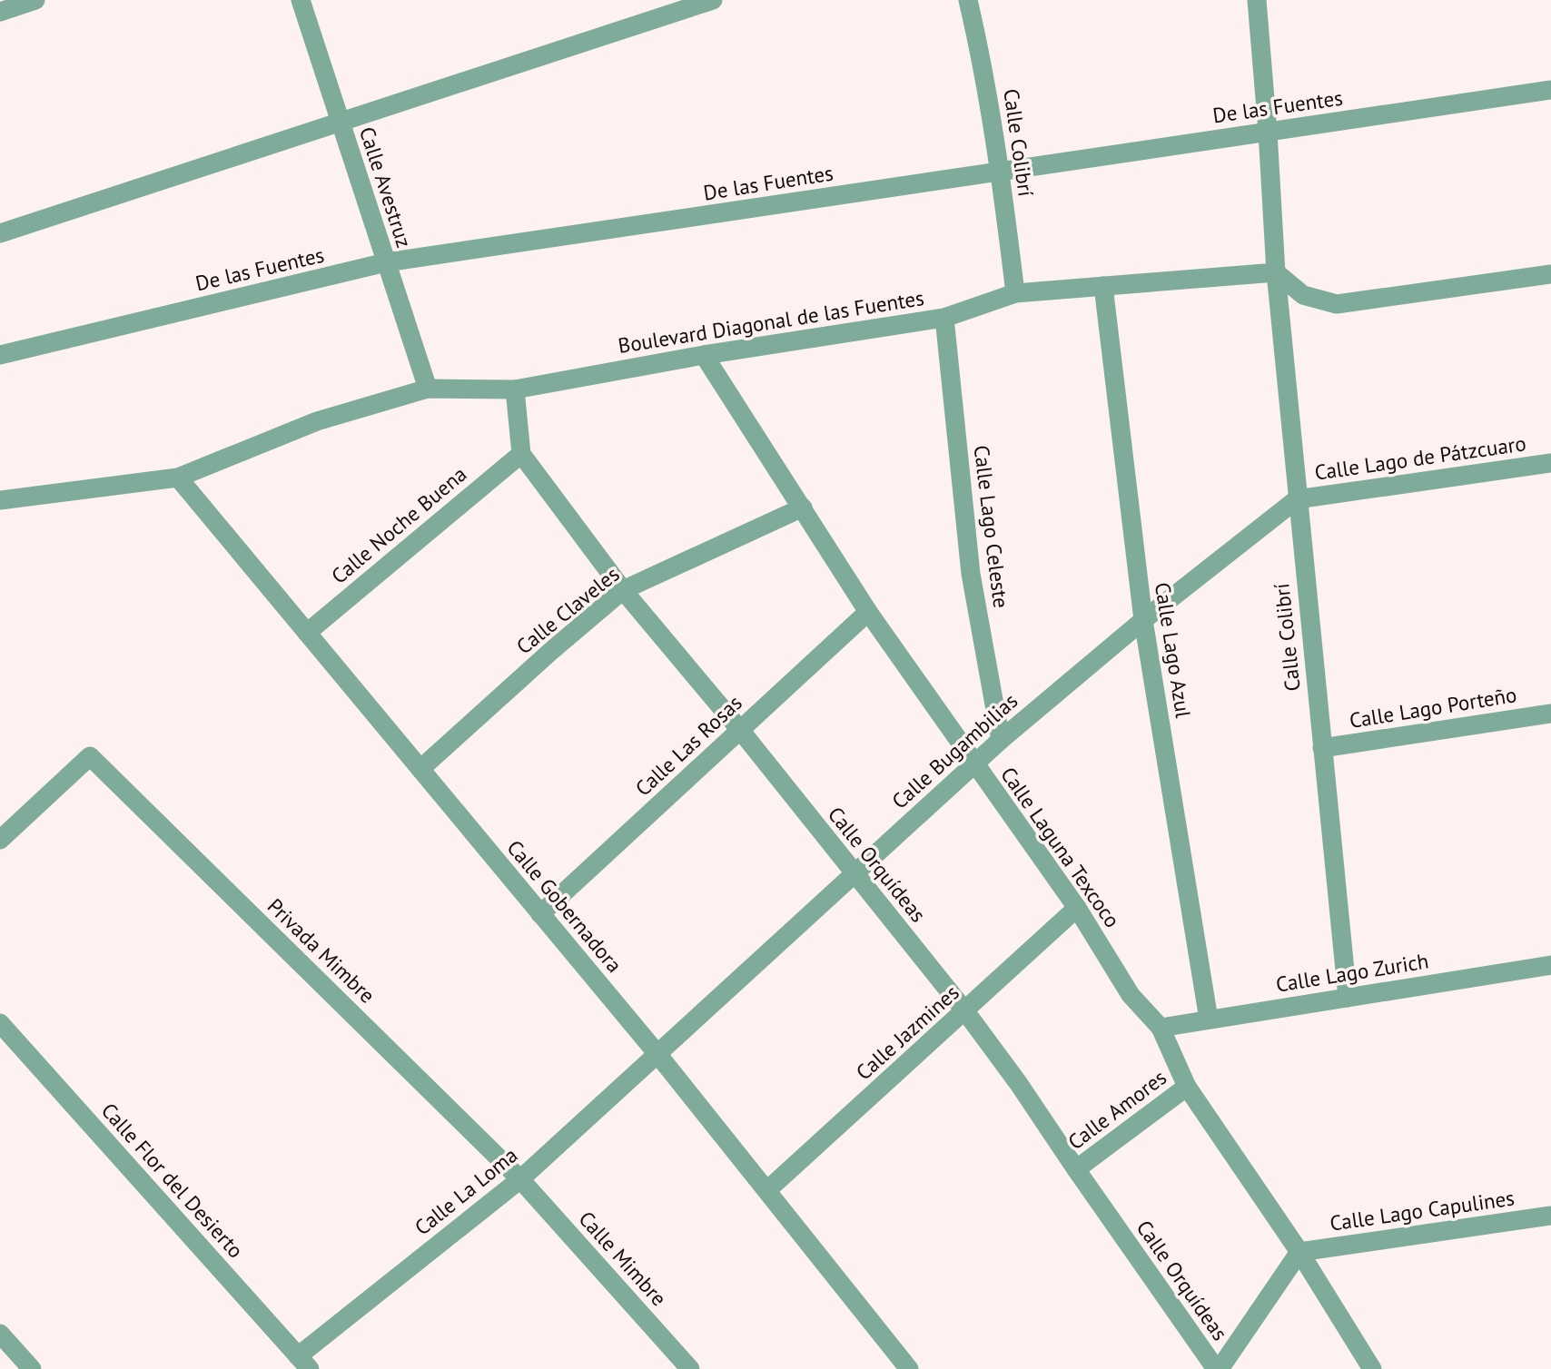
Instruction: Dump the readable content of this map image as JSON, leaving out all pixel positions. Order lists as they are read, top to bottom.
{
  "streets": {
    "street": [
      "De las Fuentes",
      "Calle Colibrí",
      "Calle Avestruz",
      "Boulevard Diagonal de las Fuentes",
      "Calle Lago de Pátzcuaro",
      "Calle Noche Buena",
      "Calle Lago Celeste",
      "Calle Claveles",
      "Calle Lago Azul",
      "Calle Lago Porteño",
      "Calle Las Rosas",
      "Calle Bugambilias",
      "Calle Laguna Texcoco",
      "Calle Orquídeas",
      "Calle Gobernadora",
      "Privada Mimbre",
      "Calle Lago Zurich",
      "Calle Jazmines",
      "Calle Amores",
      "Calle Flor del Desierto",
      "Calle La Loma",
      "Calle Lago Capulines",
      "Calle Mimbre"
    ]
  },
  "crossings": [
    ["De las Fuentes", "Calle Colibrí"],
    ["De las Fuentes", "Calle Avestruz"],
    ["Calle Colibrí", "Boulevard Diagonal de las Fuentes"],
    ["Calle Colibrí", "Calle Lago de Pátzcuaro"],
    ["Calle Colibrí", "Calle Lago Porteño"],
    ["Calle Colibrí", "Calle Bugambilias"],
    ["Calle Colibrí", "Calle Lago Zurich"],
    ["Calle Avestruz", "Boulevard Diagonal de las Fuentes"],
    ["Boulevard Diagonal de las Fuentes", "Calle Lago Celeste"],
    ["Boulevard Diagonal de las Fuentes", "Calle Lago Azul"],
    ["Boulevard Diagonal de las Fuentes", "Calle Laguna Texcoco"],
    ["Boulevard Diagonal de las Fuentes", "Calle Gobernadora"],
    ["Calle Lago de Pátzcuaro", "Calle Bugambilias"],
    ["Calle Noche Buena", "Calle Orquídeas"],
    ["Calle Noche Buena", "Calle Gobernadora"],
    ["Calle Lago Celeste", "Calle Bugambilias"],
    ["Calle Claveles", "Calle Laguna Texcoco"],
    ["Calle Claveles", "Calle Orquídeas"],
    ["Calle Claveles", "Calle Gobernadora"],
    ["Calle Lago Azul", "Calle Bugambilias"],
    ["Calle Lago Azul", "Calle Lago Zurich"],
    ["Calle Las Rosas", "Calle Laguna Texcoco"],
    ["Calle Las Rosas", "Calle Orquídeas"],
    ["Calle Las Rosas", "Calle Gobernadora"],
    ["Calle Bugambilias", "Calle Laguna Texcoco"],
    ["Calle Bugambilias", "Calle Orquídeas"],
    ["Calle Bugambilias", "Calle Gobernadora"],
    ["Calle Bugambilias", "Calle La Loma"],
    ["Calle Laguna Texcoco", "Calle Lago Zurich"],
    ["Calle Laguna Texcoco", "Calle Jazmines"],
    ["Calle Laguna Texcoco", "Calle Amores"],
    ["Calle Laguna Texcoco", "Calle Lago Capulines"],
    ["Calle Orquídeas", "Calle Jazmines"],
    ["Calle Orquídeas", "Calle Amores"],
    ["Calle Gobernadora", "Calle Jazmines"],
    ["Calle Gobernadora", "Calle La Loma"],
    ["Privada Mimbre", "Calle La Loma"],
    ["Privada Mimbre", "Calle Mimbre"],
    ["Calle Flor del Desierto", "Calle La Loma"],
    ["Calle La Loma", "Calle Mimbre"]
  ]
}
